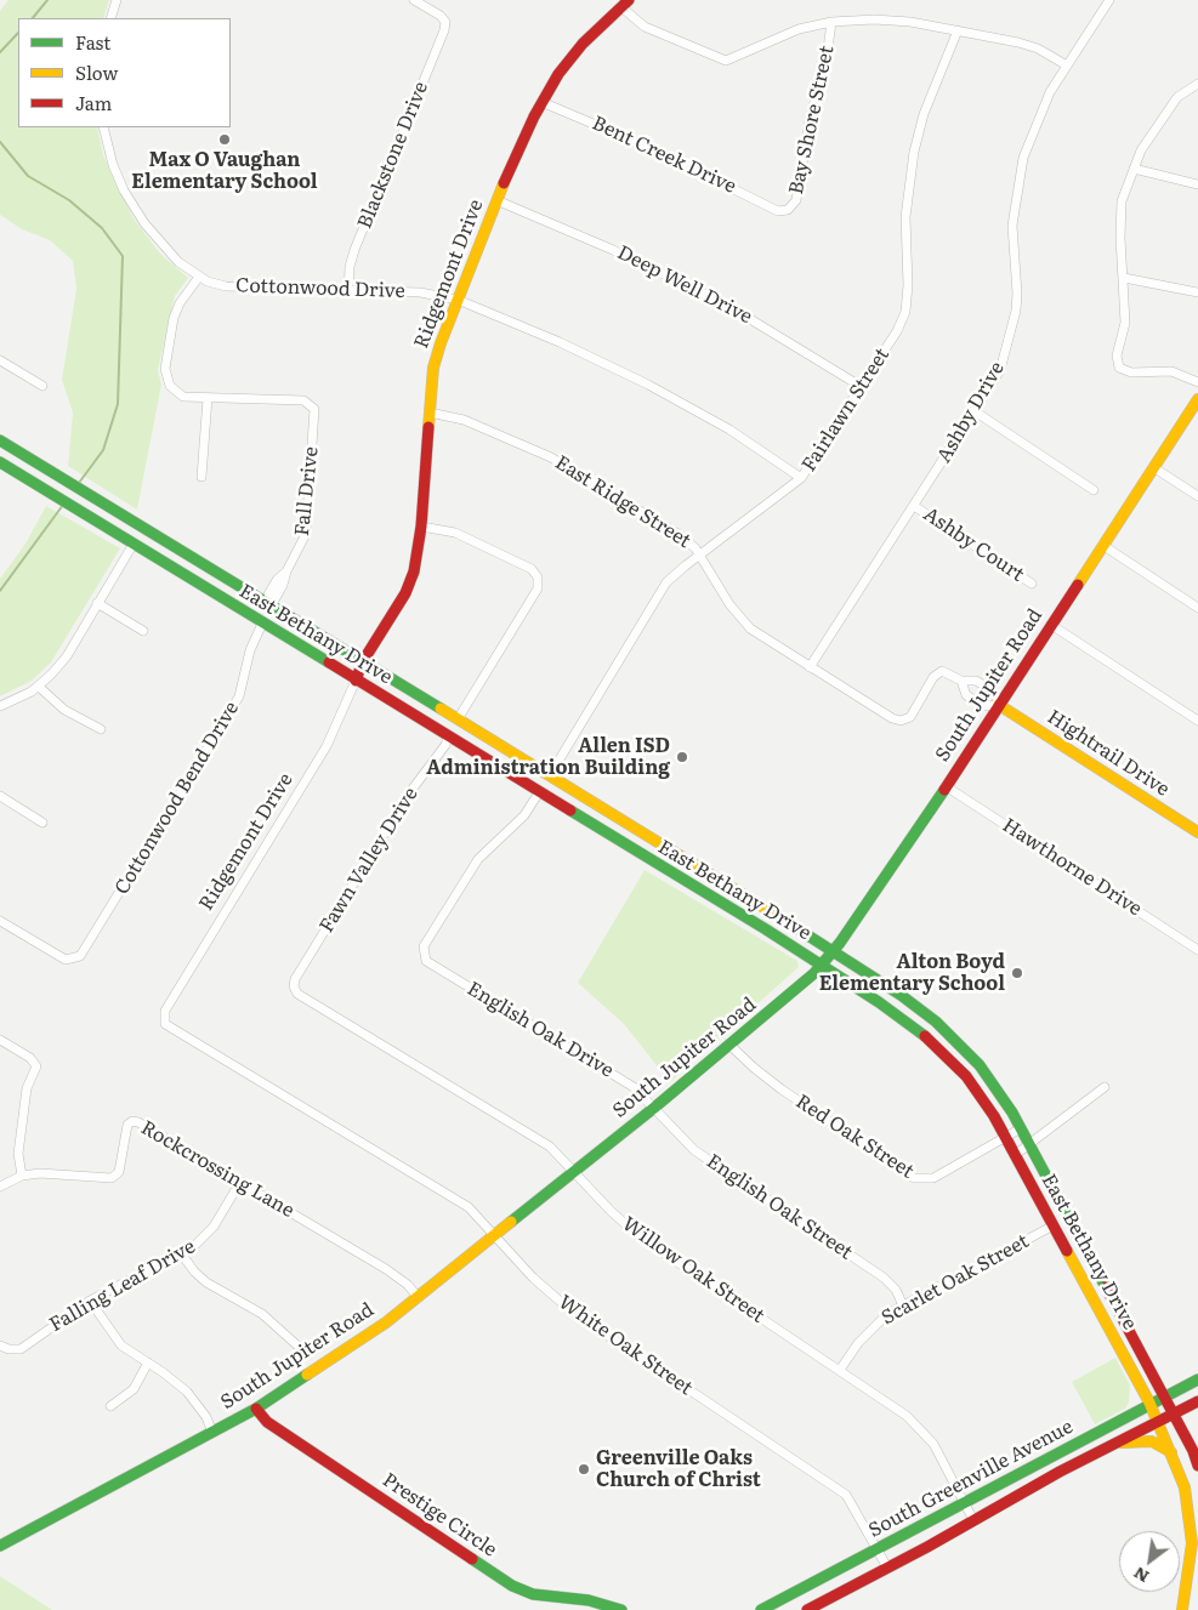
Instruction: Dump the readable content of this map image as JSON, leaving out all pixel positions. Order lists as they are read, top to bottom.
{
  "streets": {
    "main road": [
      "Ridgemont Drive",
      "East Bethany Drive",
      "South Jupiter Road",
      "Hightrail Drive",
      "South Greenville Avenue",
      "Prestige Circle"
    ],
    "street": [
      "Bay Shore Street",
      "Blackstone Drive",
      "Bent Creek Drive",
      "Deep Well Drive",
      "Cottonwood Drive",
      "Fairlawn Street",
      "Ashby Drive",
      "Fall Drive",
      "East Ridge Street",
      "Ashby Court",
      "Cottonwood Bend Drive",
      "Fawn Valley Drive",
      "Hawthorne Drive",
      "English Oak Drive",
      "Red Oak Street",
      "Rockcrossing Lane",
      "English Oak Street",
      "Willow Oak Street",
      "Scarlet Oak Street",
      "Falling Leaf Drive",
      "White Oak Street"
    ]
  },
  "crossings": [
    ["Bay Shore Street", "Bent Creek Drive"],
    ["Blackstone Drive", "Cottonwood Drive"],
    ["Bent Creek Drive", "Ridgemont Drive"],
    ["Ridgemont Drive", "Deep Well Drive"],
    ["Ridgemont Drive", "Cottonwood Drive"],
    ["Ridgemont Drive", "East Ridge Street"],
    ["Ridgemont Drive", "East Bethany Drive"],
    ["Ridgemont Drive", "White Oak Street"],
    ["Deep Well Drive", "Fairlawn Street"],
    ["Cottonwood Drive", "Fairlawn Street"],
    ["Fairlawn Street", "East Ridge Street"],
    ["Fairlawn Street", "East Bethany Drive"],
    ["Ashby Drive", "East Ridge Street"],
    ["Ashby Drive", "Ashby Court"],
    ["Fall Drive", "East Bethany Drive"],
    ["East Ridge Street", "Hightrail Drive"],
    ["East Bethany Drive", "South Jupiter Road"],
    ["East Bethany Drive", "Cottonwood Bend Drive"],
    ["East Bethany Drive", "Fawn Valley Drive"],
    ["East Bethany Drive", "English Oak Drive"],
    ["East Bethany Drive", "Red Oak Street"],
    ["East Bethany Drive", "Scarlet Oak Street"],
    ["East Bethany Drive", "South Greenville Avenue"],
    ["South Jupiter Road", "Hightrail Drive"],
    ["South Jupiter Road", "Hawthorne Drive"],
    ["South Jupiter Road", "English Oak Drive"],
    ["South Jupiter Road", "Red Oak Street"],
    ["South Jupiter Road", "Rockcrossing Lane"],
    ["South Jupiter Road", "English Oak Street"],
    ["South Jupiter Road", "Willow Oak Street"],
    ["South Jupiter Road", "White Oak Street"],
    ["South Jupiter Road", "Prestige Circle"],
    ["Fawn Valley Drive", "Willow Oak Street"],
    ["English Oak Drive", "English Oak Street"],
    ["Rockcrossing Lane", "Falling Leaf Drive"],
    ["English Oak Street", "Scarlet Oak Street"],
    ["Willow Oak Street", "Scarlet Oak Street"],
    ["Willow Oak Street", "South Greenville Avenue"],
    ["White Oak Street", "South Greenville Avenue"]
  ],
  "places": [
    "Max O Vaughan Elementary School",
    "Allen ISD Administration Building",
    "Alton Boyd Elementary School",
    "Greenville Oaks Church of Christ"
  ],
  "legend": ["Fast", "Slow", "Jam"],
  "north": "bottom left"
}
